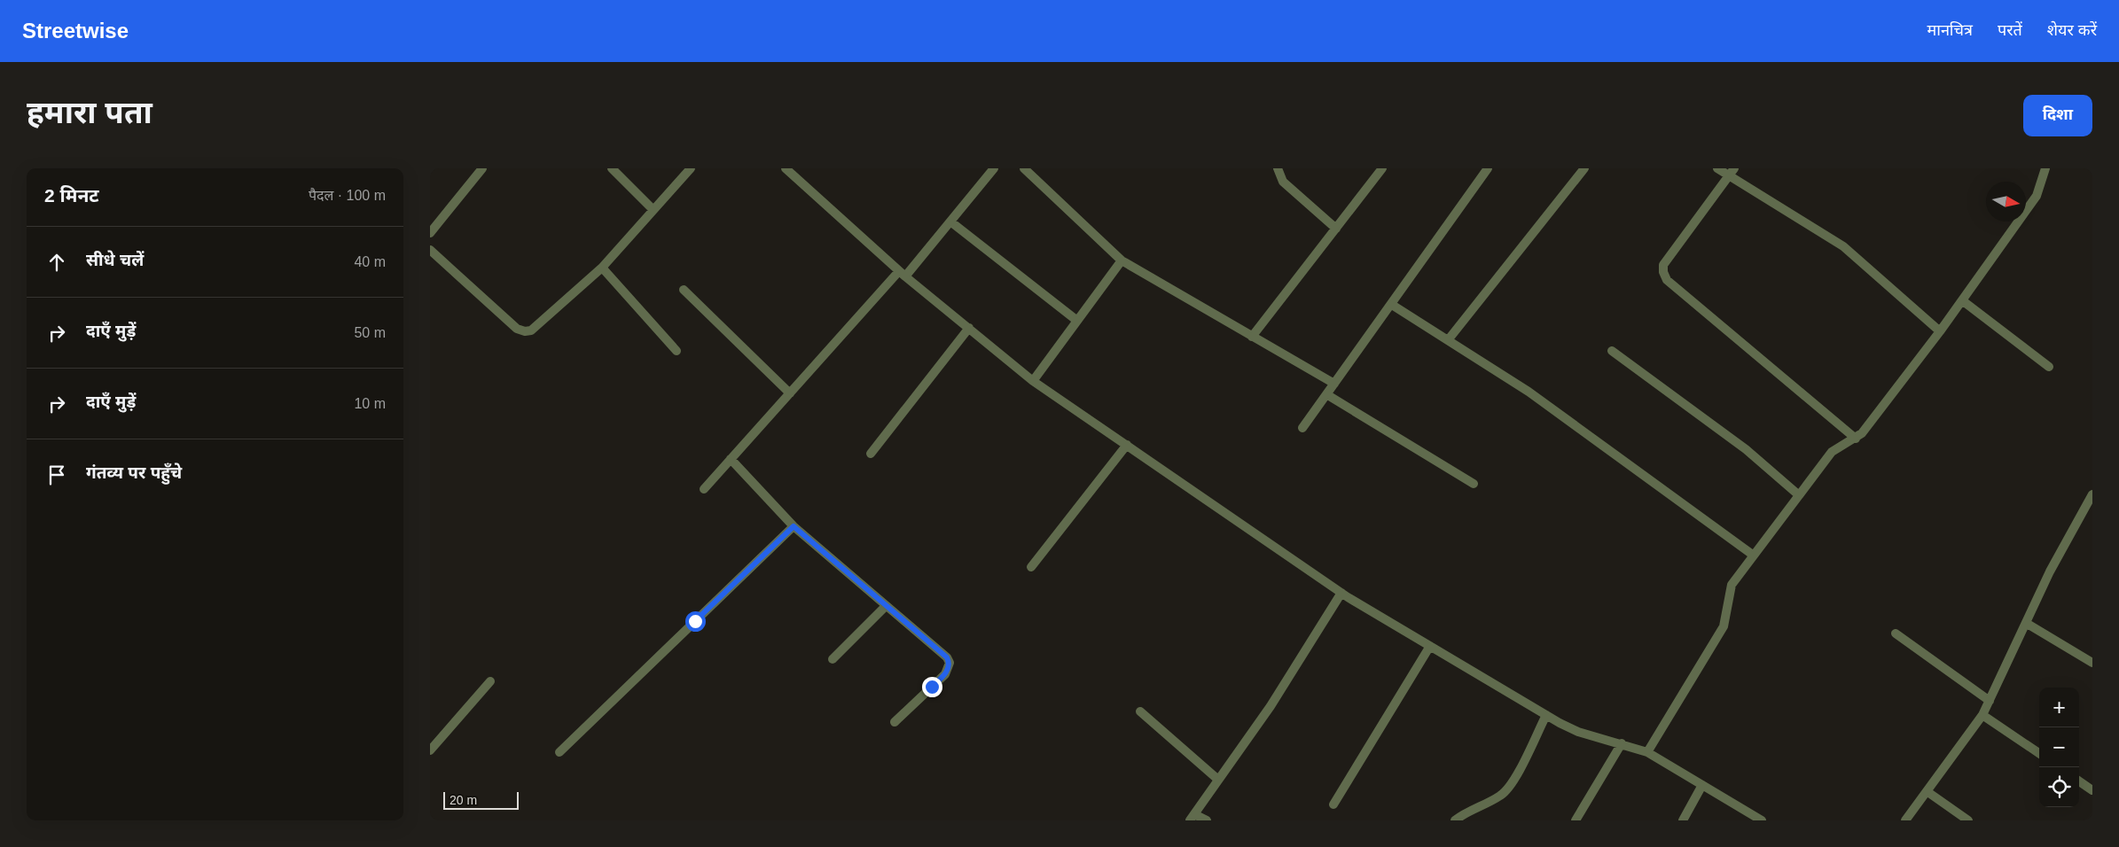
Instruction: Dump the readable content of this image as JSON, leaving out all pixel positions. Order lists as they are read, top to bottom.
{
  "scale_bar": "20 m",
  "north": "right",
  "page": {
    "header": "Streetwise",
    "nav": ["मानचित्र", "परतें", "शेयर करें"],
    "title": "हमारा पता",
    "buttons": "दिशा",
    "heading": ["2 मिनट", "पैदल · 100 m"],
    "list": [
      ["सीधे चलें", "40 m"],
      ["दाएँ मुड़ें", "50 m"],
      ["दाएँ मुड़ें", "10 m"],
      "गंतव्य पर पहुँचे"
    ],
    "map_buttons": ["+", "−"],
    "scale": "20 m"
  }
}
